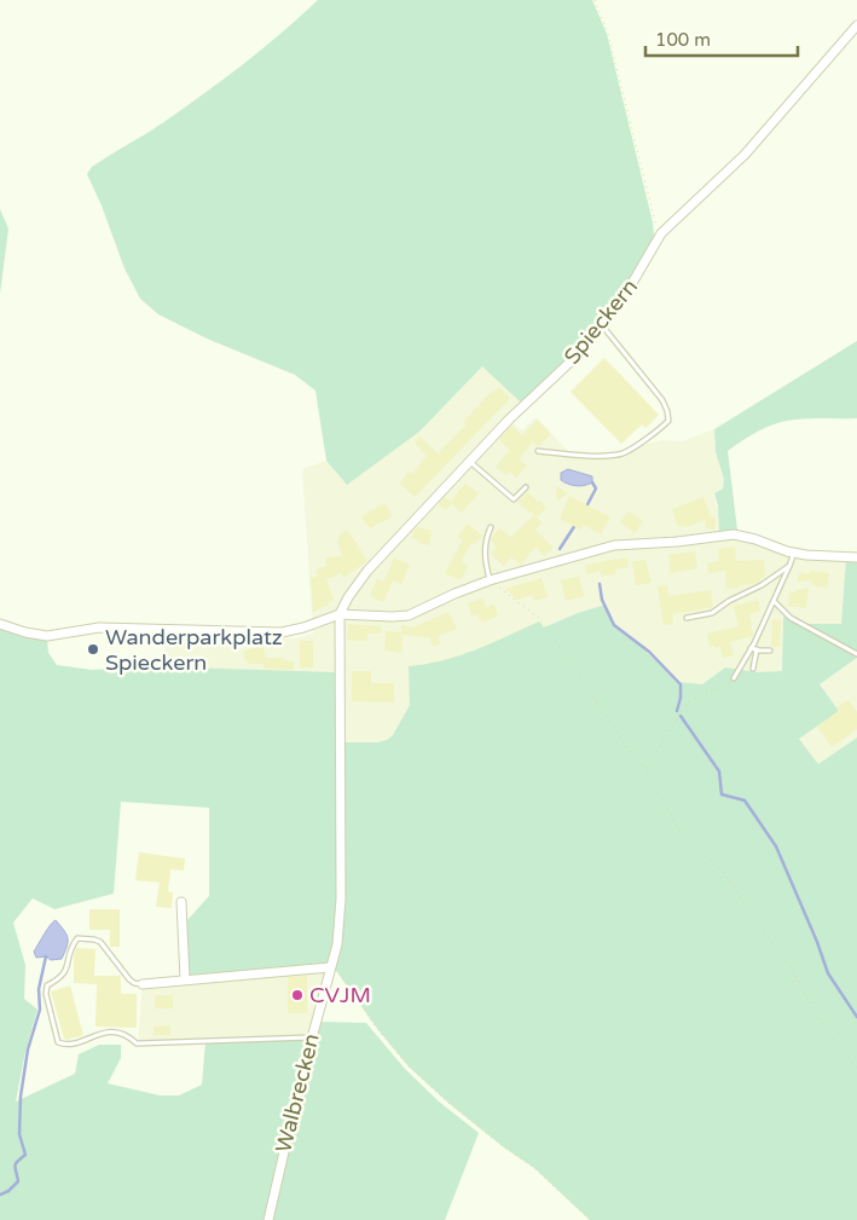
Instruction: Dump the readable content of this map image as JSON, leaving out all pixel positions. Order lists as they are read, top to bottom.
{
  "streets": {
    "street": ["Spieckern", "Walbrecken"]
  },
  "crossings": [
    ["Spieckern", "Walbrecken"]
  ],
  "places": ["Wanderparkplatz Spieckern", "CVJM"],
  "scale_bar": "100 m"
}
